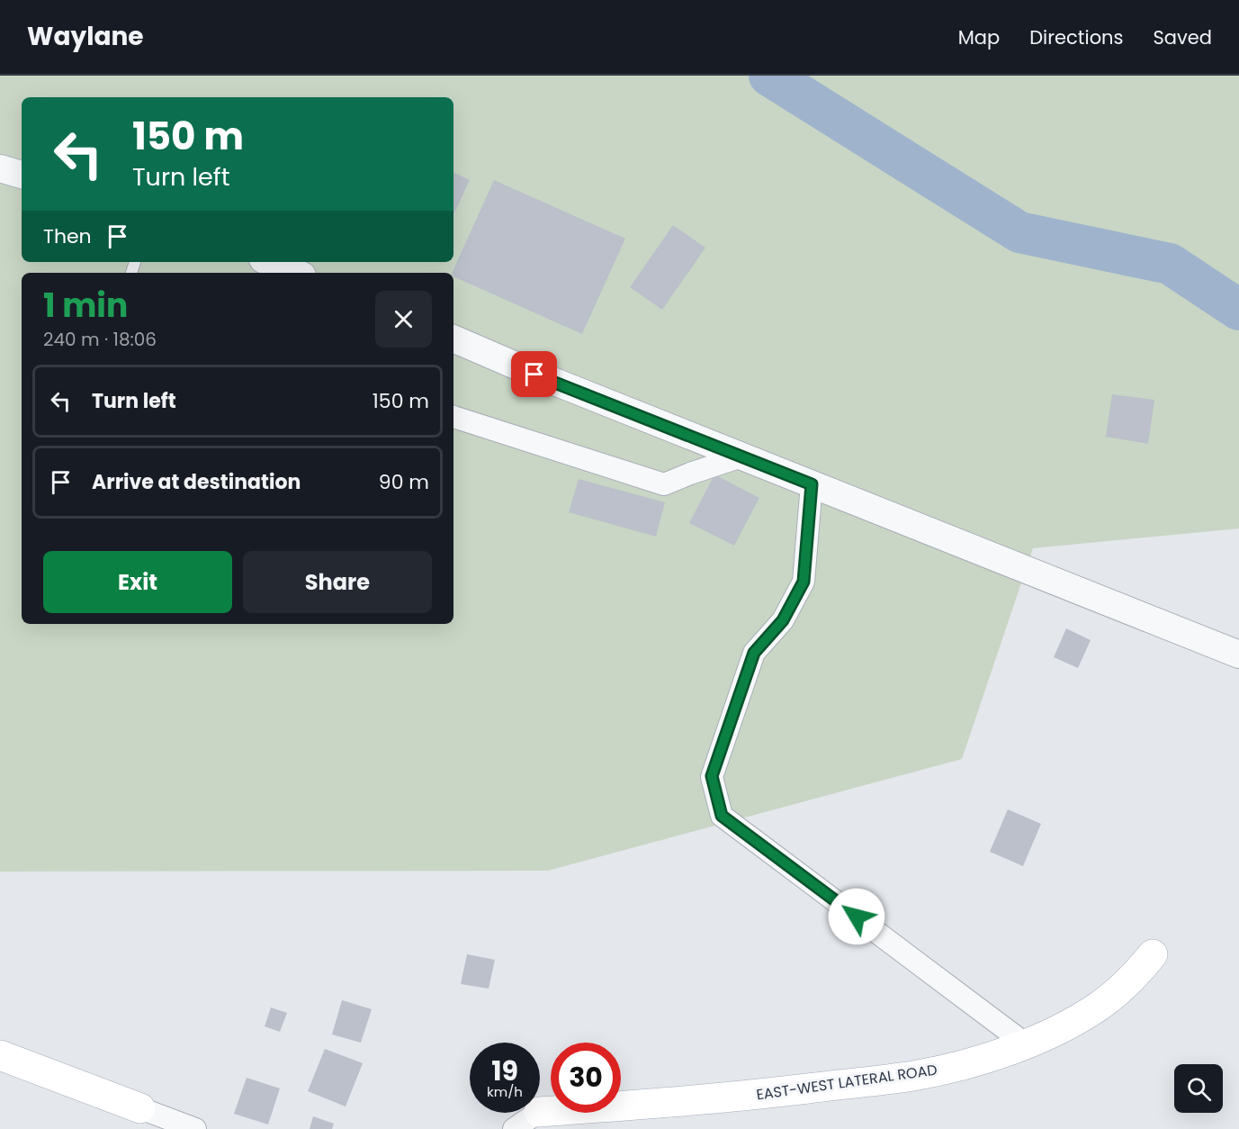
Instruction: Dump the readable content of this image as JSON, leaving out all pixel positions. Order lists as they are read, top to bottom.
{
  "streets": {
    "main road": ["EAST-WEST LATERAL ROAD"]
  },
  "page": {
    "header": "Waylane",
    "nav": ["Map", "Directions", "Saved"],
    "turn": ["150 m", "Turn left"],
    "then": "Then",
    "heading": ["1 min", "240 m · 18:06"],
    "list": [
      {
        "name": "Turn left",
        "value": "150 m"
      },
      {
        "name": "Arrive at destination",
        "value": "90 m"
      }
    ],
    "buttons": ["Exit", "Share"],
    "speed": "19 km/h",
    "limit": "30"
  }
}
